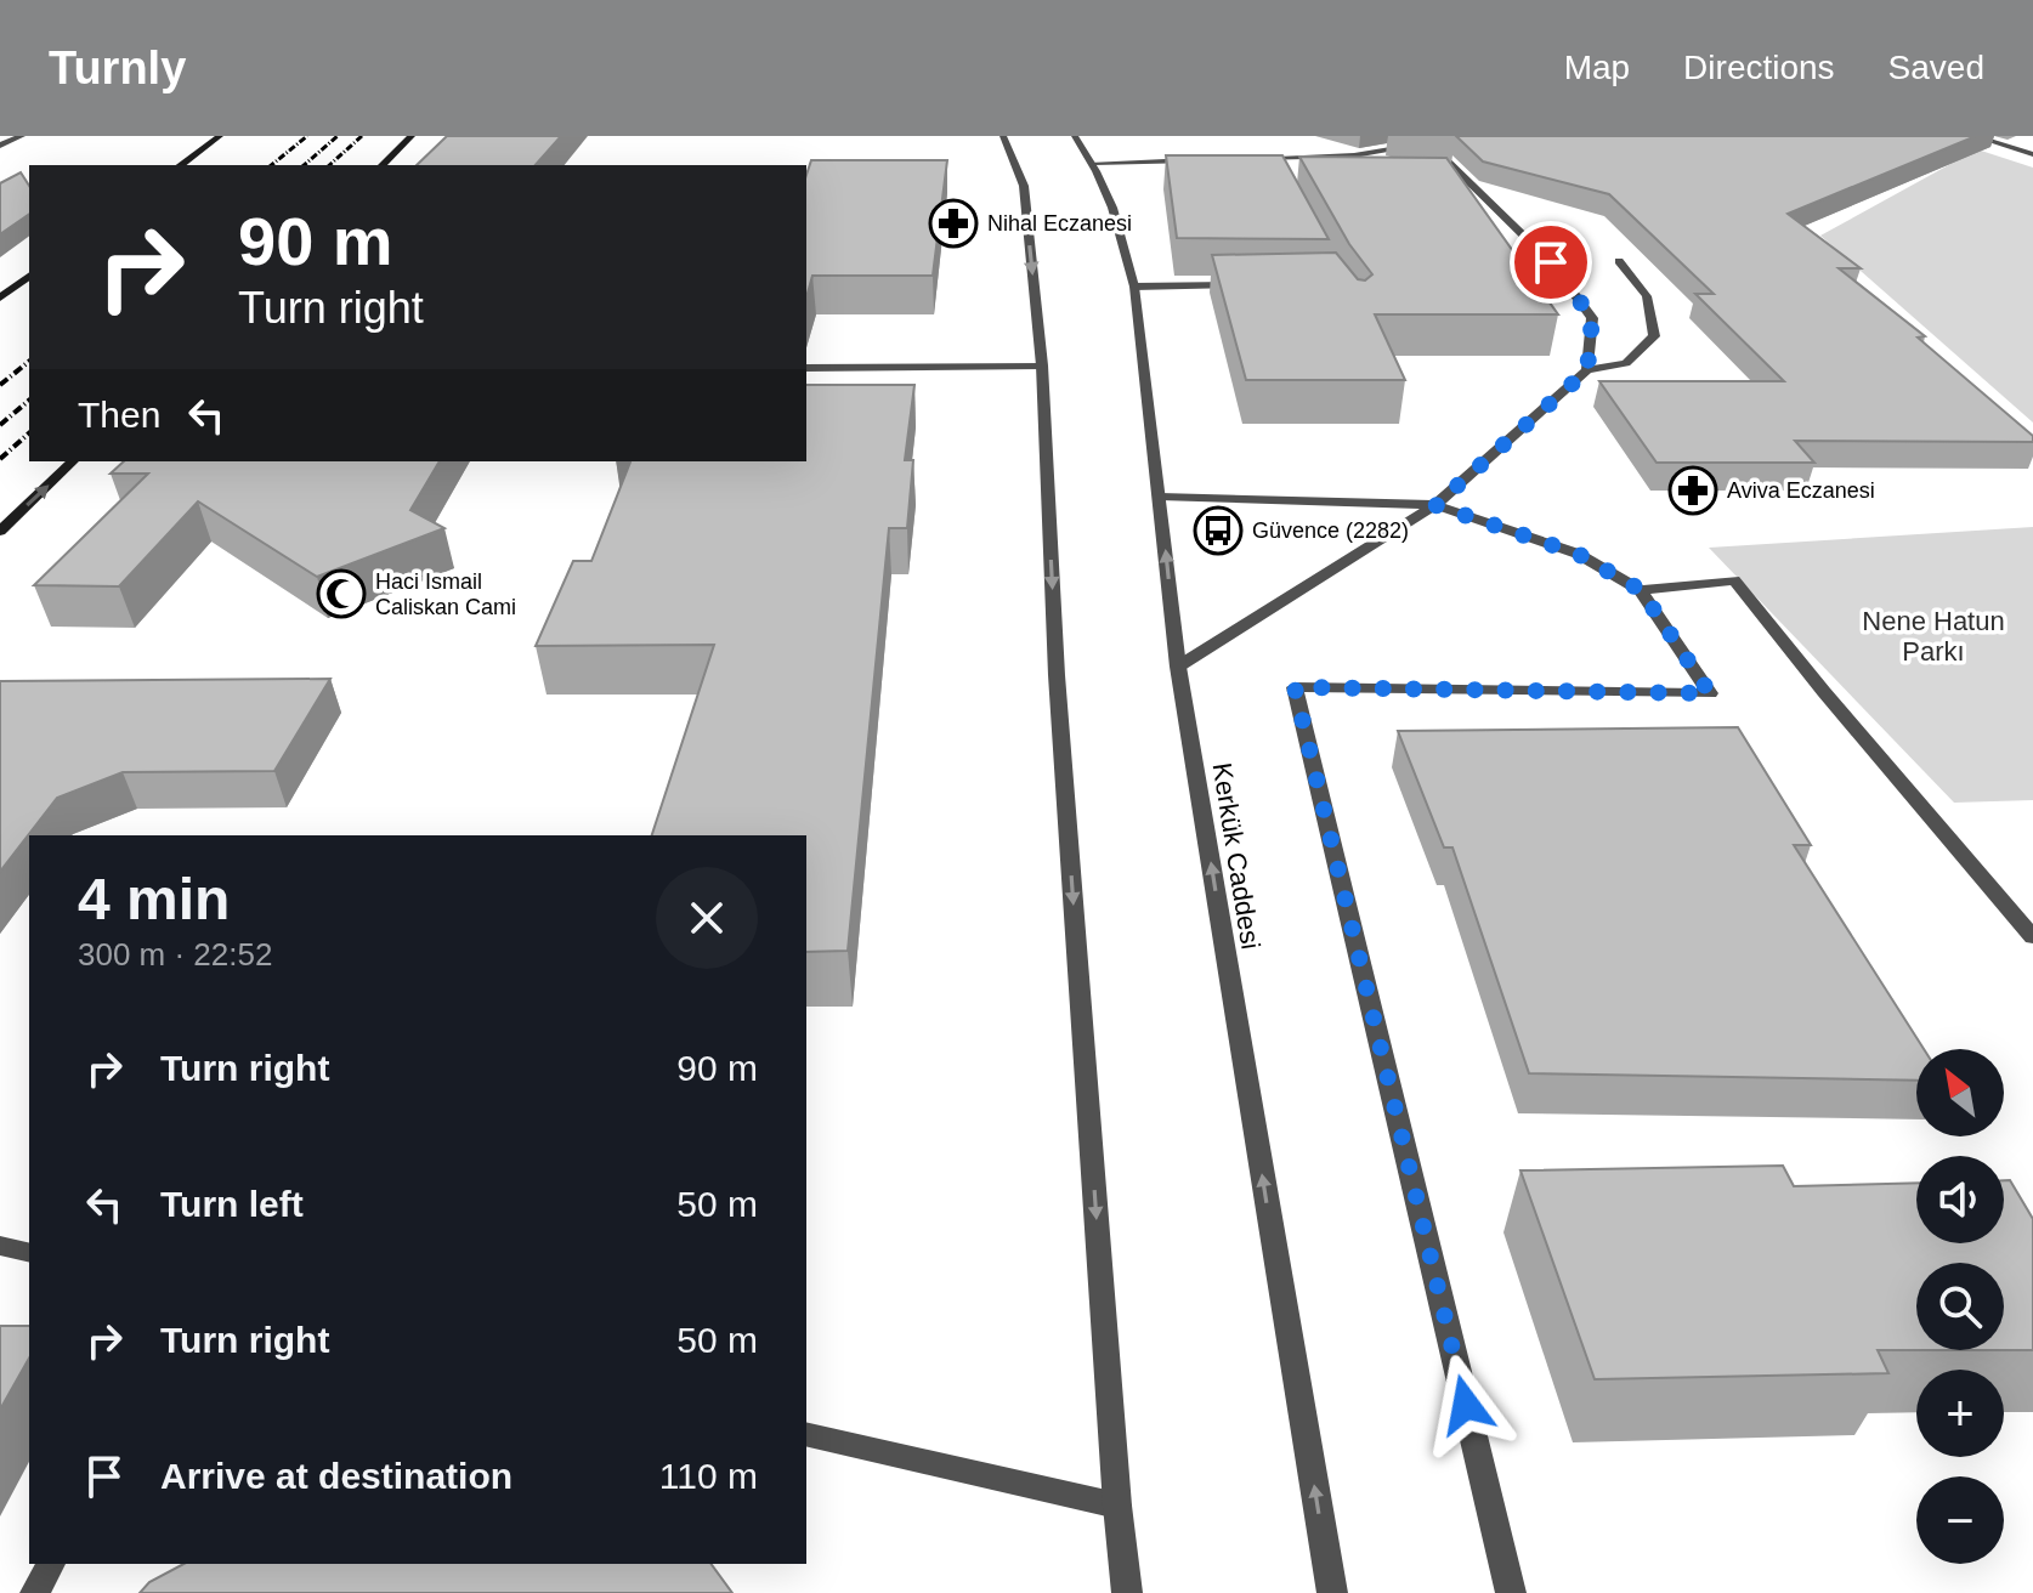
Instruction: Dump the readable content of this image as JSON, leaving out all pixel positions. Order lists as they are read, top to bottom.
{
  "streets": {
    "street": ["Kerkük Caddesi"]
  },
  "parks": ["Nene Hatun Parkı"],
  "places": {
    "pharmacy": ["Nihal Eczanesi", "Aviva Eczanesi"],
    "bus stop": ["Güvence (2282)"],
    "mosque": ["Haci Ismail Caliskan Cami"]
  },
  "north": "top left",
  "page": {
    "header": "Turnly",
    "nav": ["Map", "Directions", "Saved"],
    "turn": ["90 m", "Turn right"],
    "then": "Then",
    "heading": ["4 min", "300 m · 22:52"],
    "list": [
      {
        "name": "Turn right",
        "value": "90 m"
      },
      {
        "name": "Turn left",
        "value": "50 m"
      },
      {
        "name": "Turn right",
        "value": "50 m"
      },
      {
        "name": "Arrive at destination",
        "value": "110 m"
      }
    ],
    "map_buttons": ["+", "−"]
  }
}
